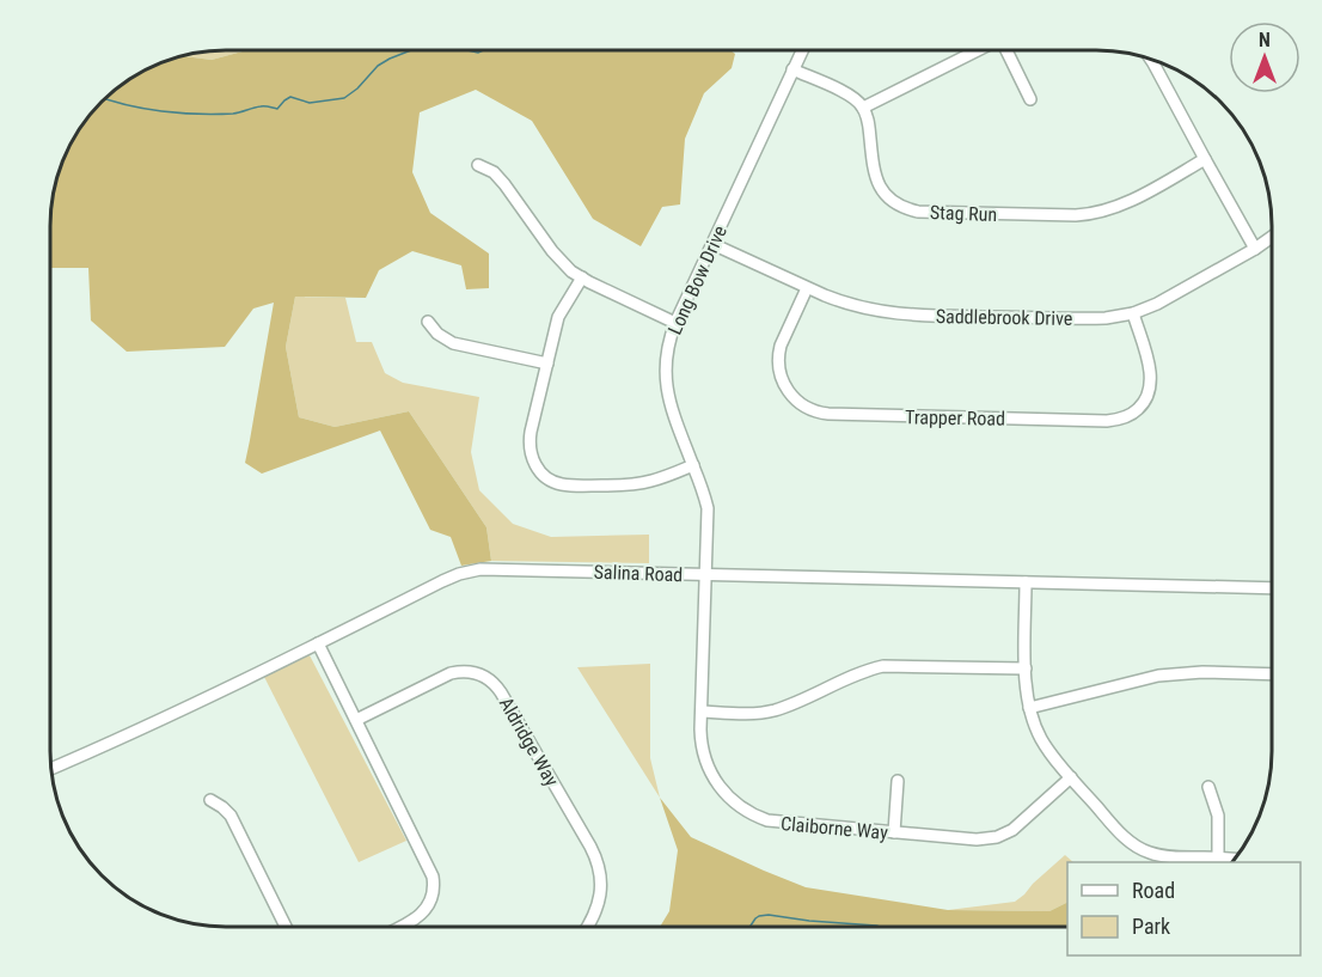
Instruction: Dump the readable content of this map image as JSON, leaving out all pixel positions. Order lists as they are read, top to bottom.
{
  "streets": {
    "street": [
      "Stag Run",
      "Long Bow Drive",
      "Saddlebrook Drive",
      "Trapper Road",
      "Salina Road",
      "Aldridge Way",
      "Claiborne Way"
    ]
  },
  "crossings": [
    ["Long Bow Drive", "Saddlebrook Drive"],
    ["Long Bow Drive", "Salina Road"],
    ["Long Bow Drive", "Claiborne Way"],
    ["Saddlebrook Drive", "Trapper Road"],
    ["Salina Road", "Claiborne Way"]
  ],
  "legend": ["Road", "Park"],
  "north": "top"
}
